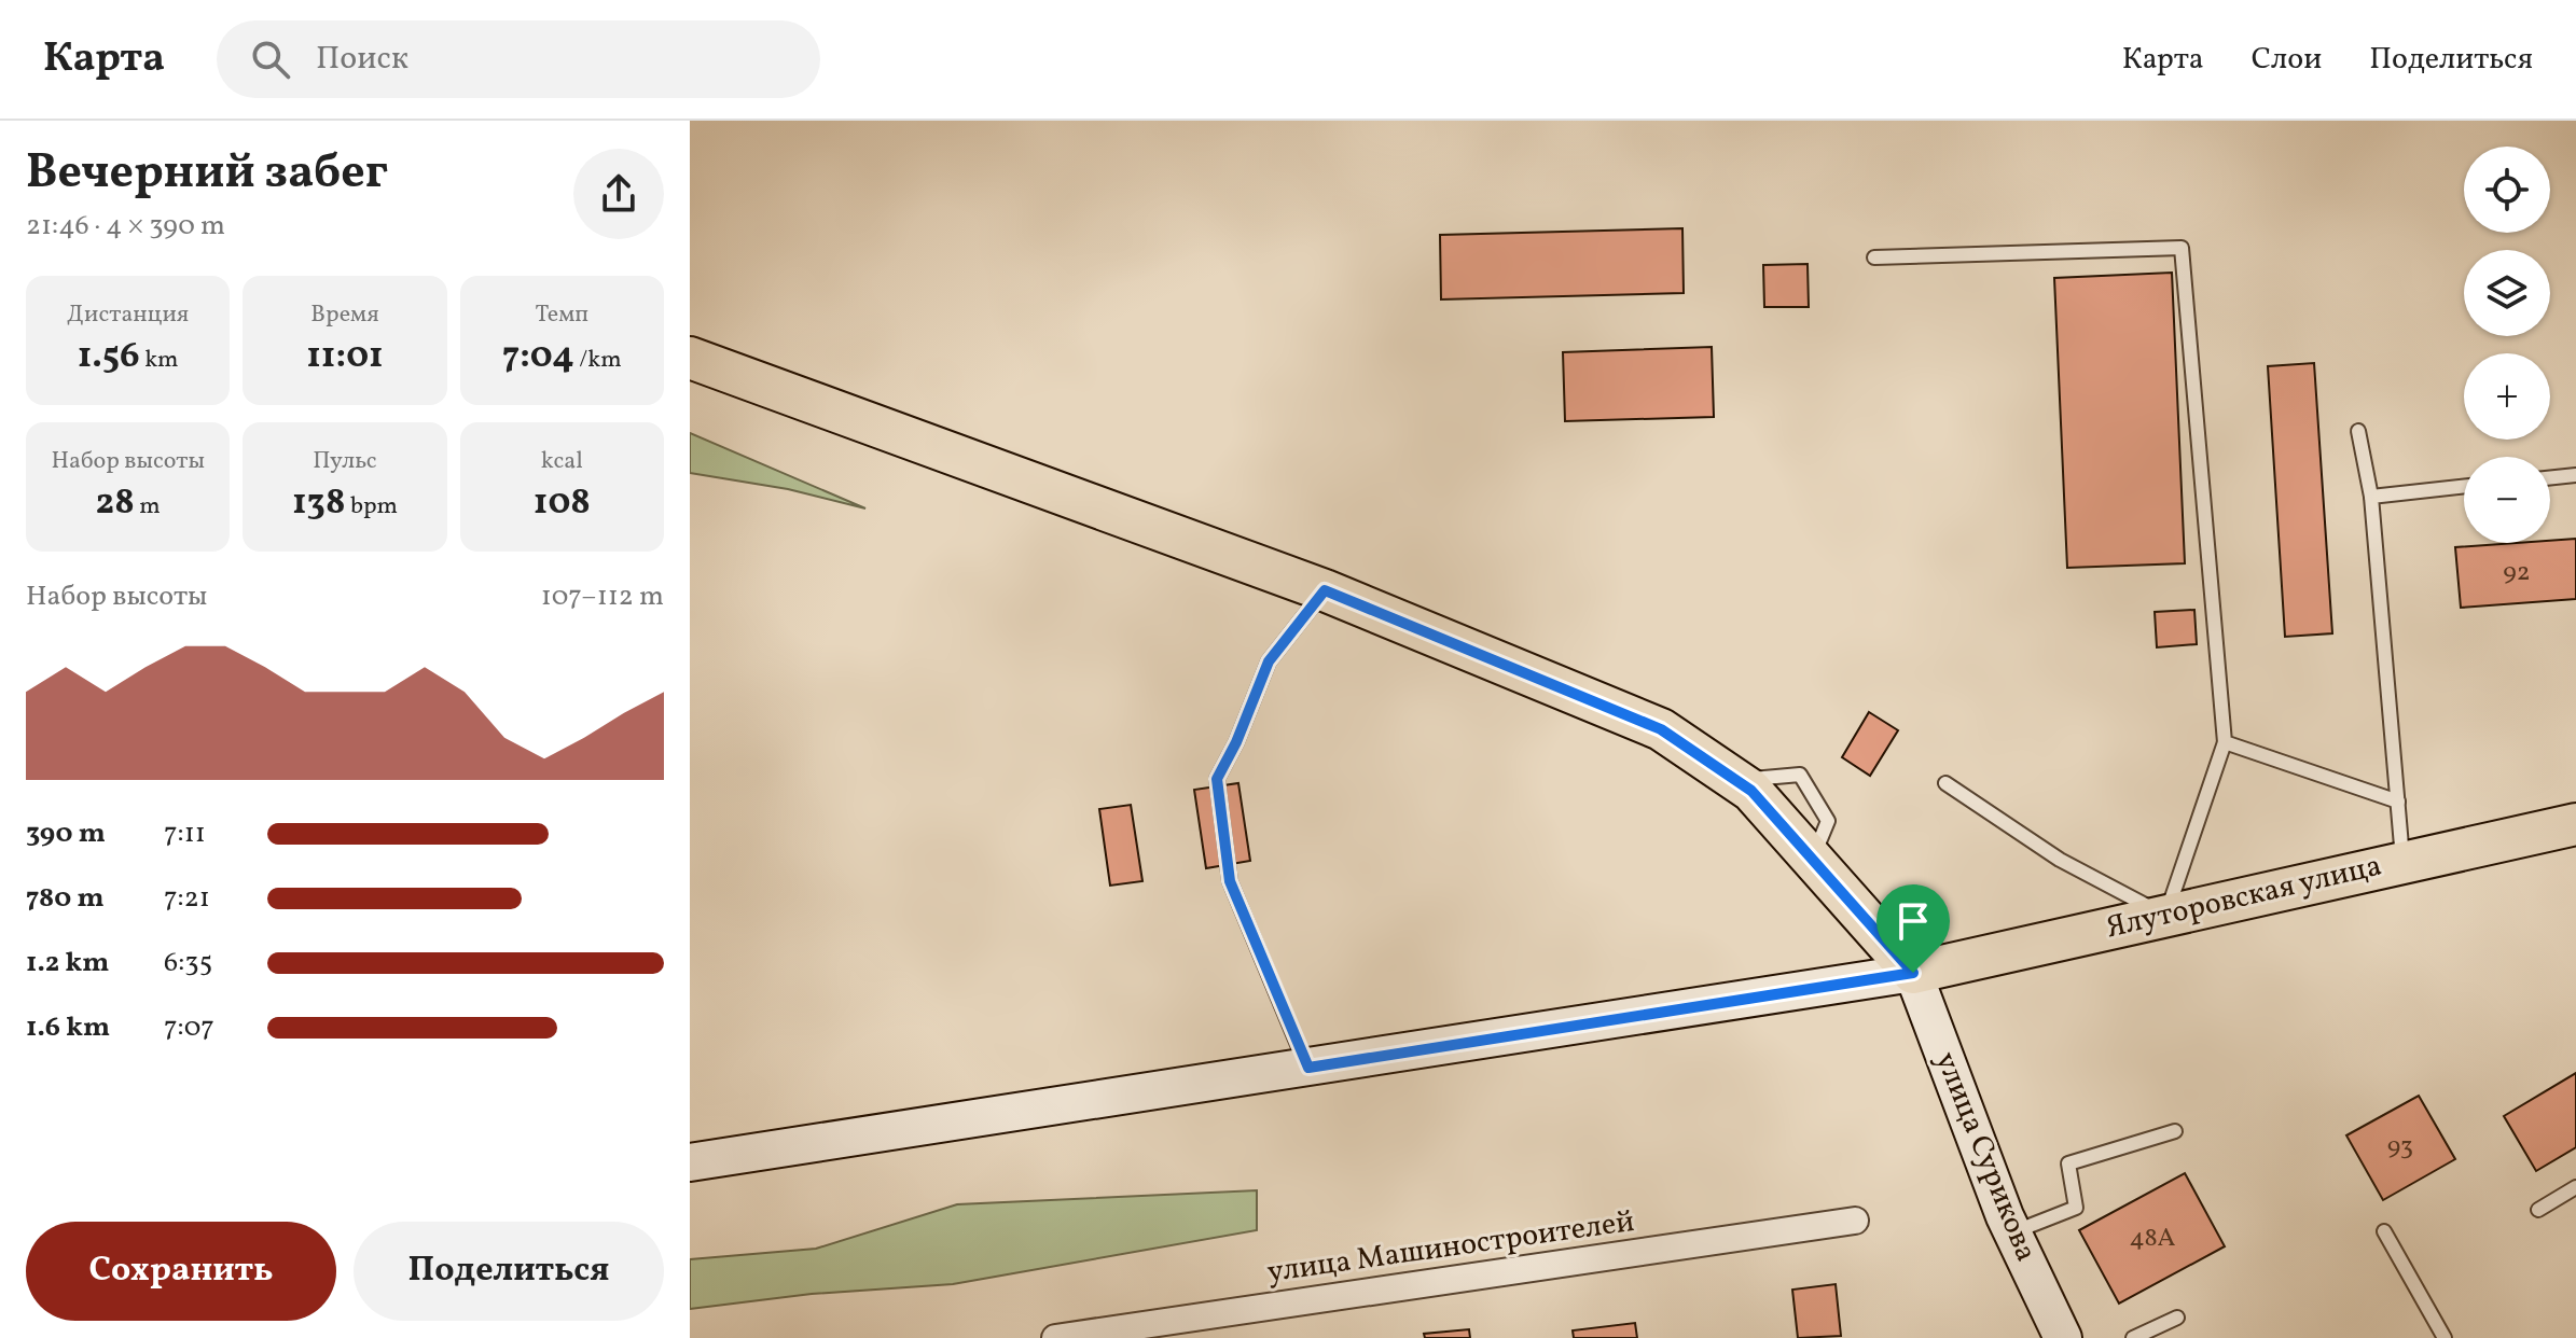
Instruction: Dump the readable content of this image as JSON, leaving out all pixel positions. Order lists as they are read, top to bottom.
{
  "streets": {
    "main road": ["Ялуторовская улица"],
    "street": ["улица Сурикова", "улица Машиностроителей"]
  },
  "crossings": [
    ["Ялуторовская улица", "улица Сурикова"]
  ],
  "house_numbers": ["92", "93", "48А"],
  "page": {
    "header": "Карта",
    "search": "Поиск",
    "nav": ["Карта", "Слои", "Поделиться"],
    "heading": ["Вечерний забег", "21:46 · 4 × 390 m"],
    "map_buttons": ["+", "−"],
    "stats": [
      ["Дистанция", "1.56 km"],
      ["Время", "11:01"],
      ["Темп", "7:04 /km"],
      ["Набор высоты", "28 m"],
      ["Пульс", "138 bpm"],
      ["kcal", "108"]
    ],
    "chart": ["Набор высоты", "107–112 m"],
    "list": [
      {
        "name": "390 m",
        "note": "7:11"
      },
      {
        "name": "780 m",
        "note": "7:21"
      },
      {
        "name": "1.2 km",
        "note": "6:35"
      },
      {
        "name": "1.6 km",
        "note": "7:07"
      }
    ],
    "buttons": ["Сохранить", "Поделиться"]
  }
}
